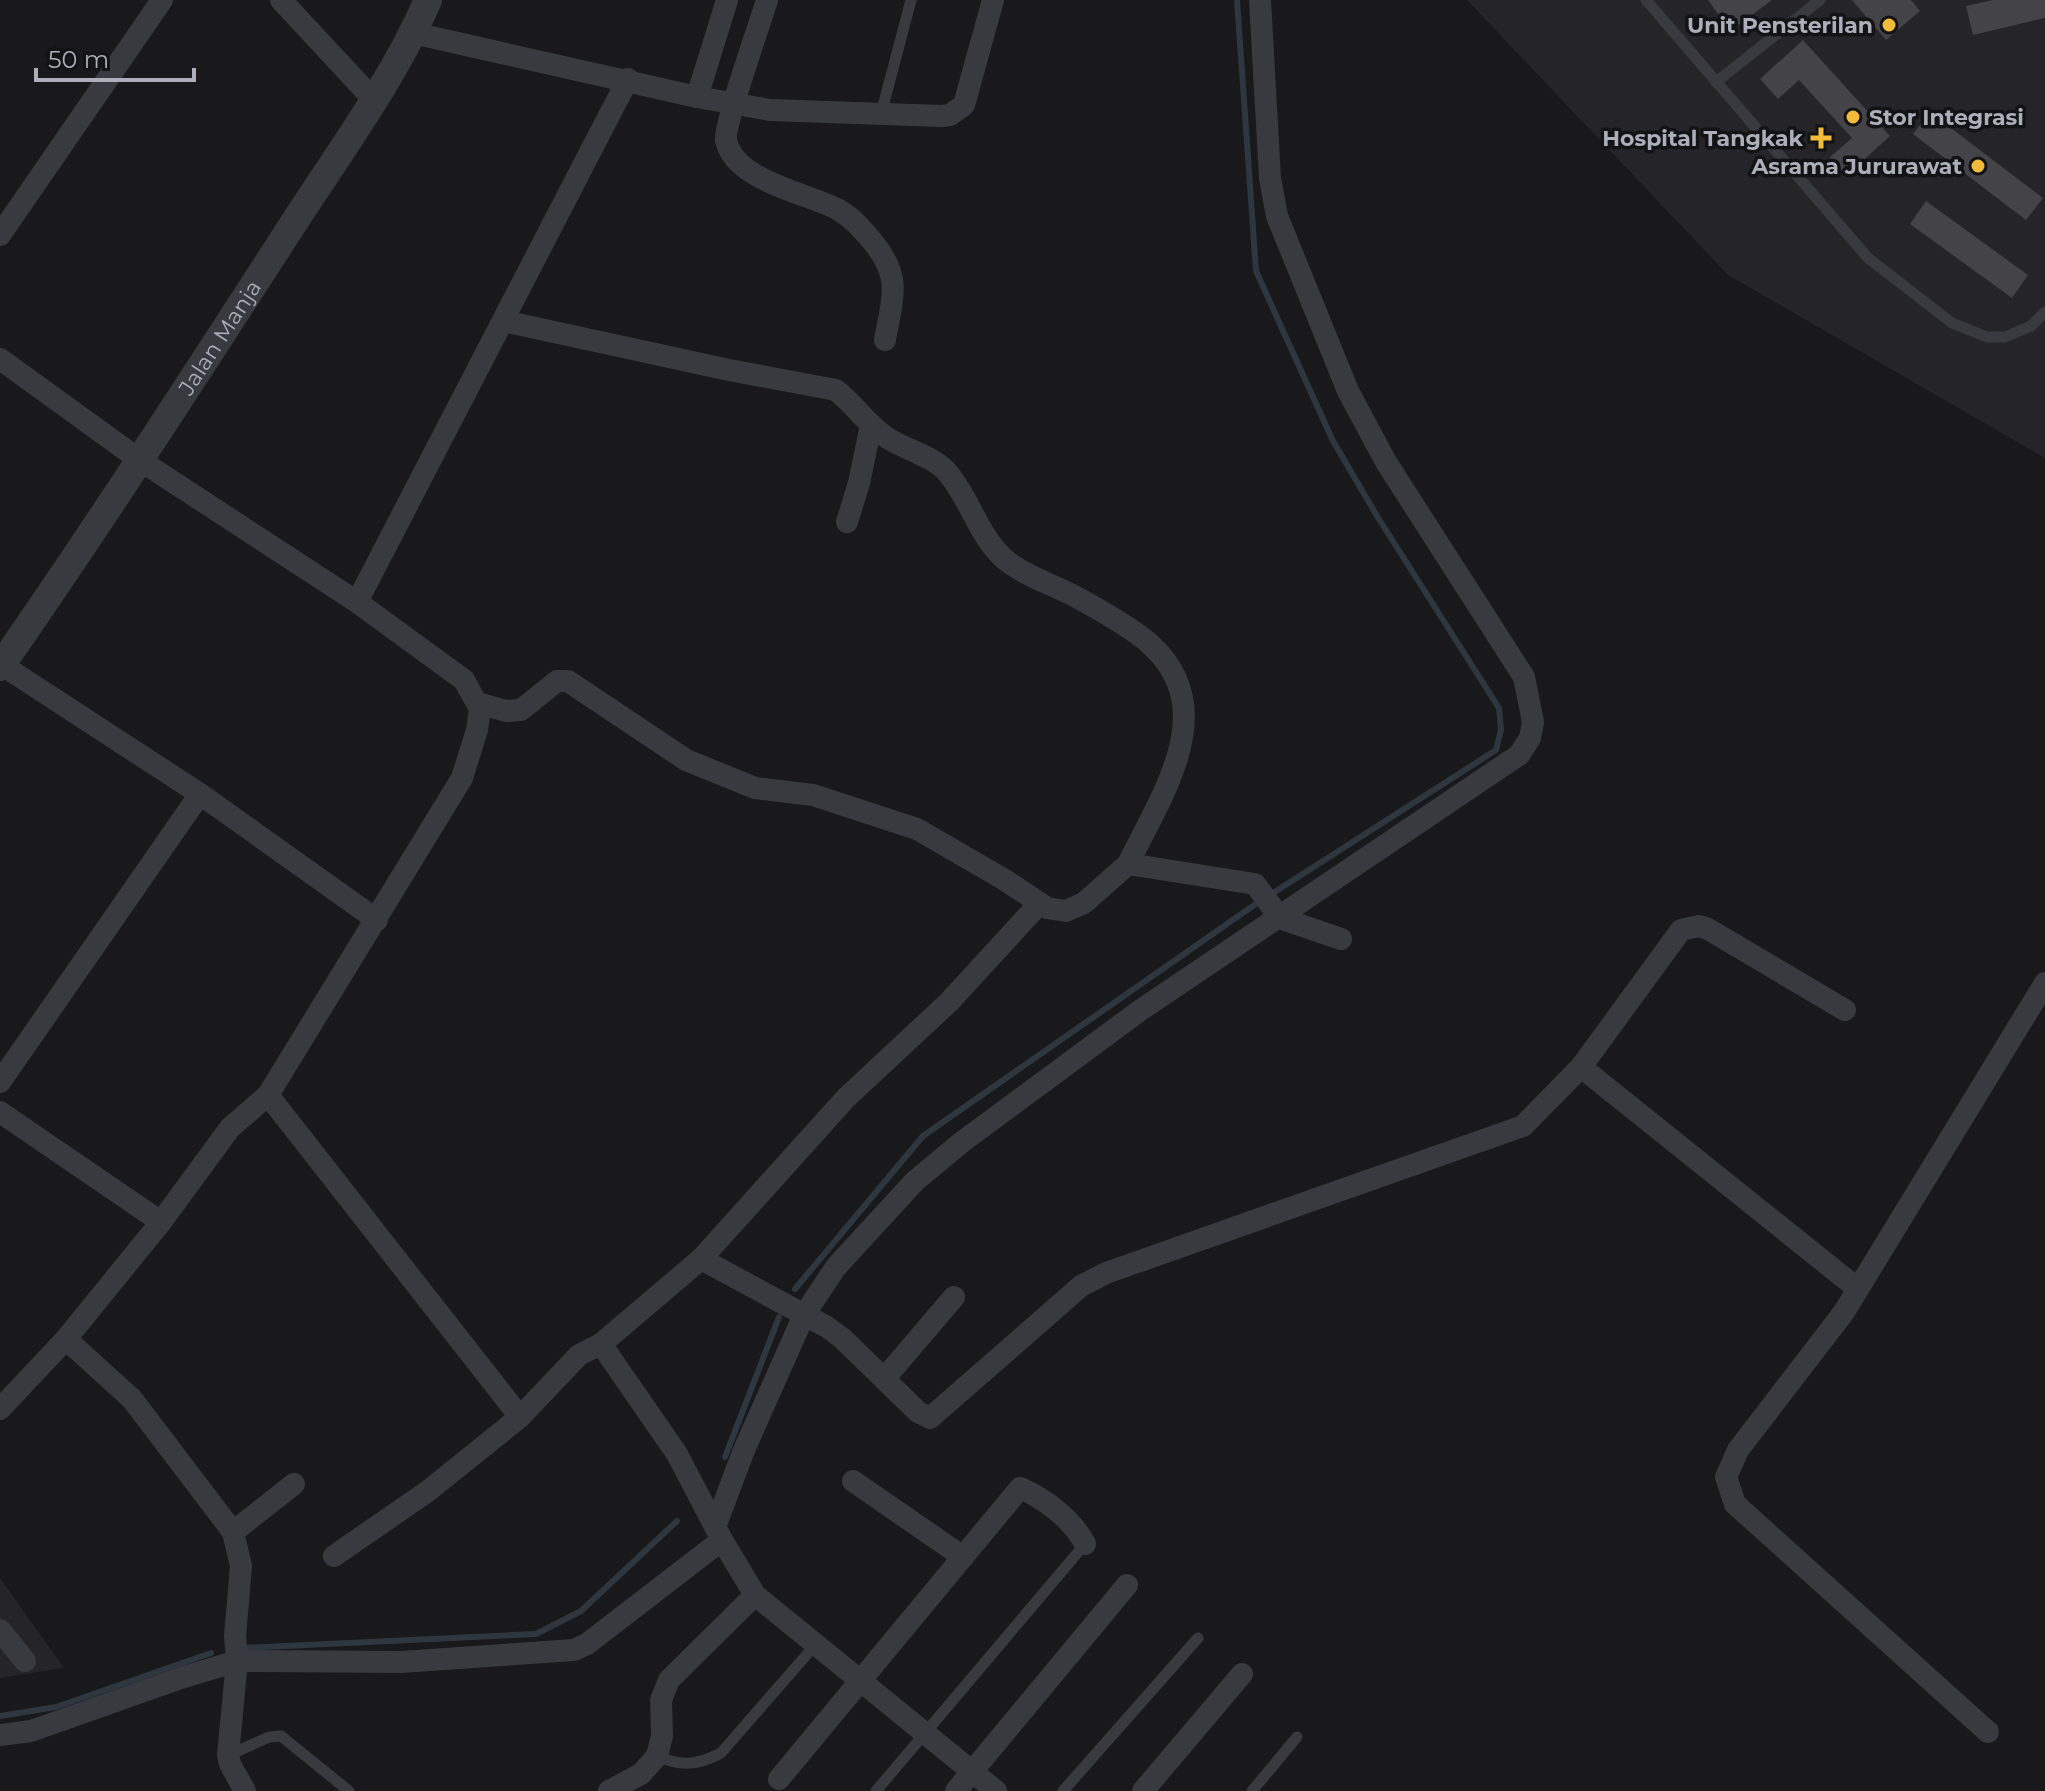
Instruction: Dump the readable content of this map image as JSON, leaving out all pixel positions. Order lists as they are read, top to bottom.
{
  "streets": {
    "street": ["Jalan Manja"]
  },
  "places": {
    "other": ["Unit Pensterilan", "Stor Integrasi", "Asrama Jururawat"],
    "health": ["Hospital Tangkak"]
  },
  "scale_bar": "50 m"
}
